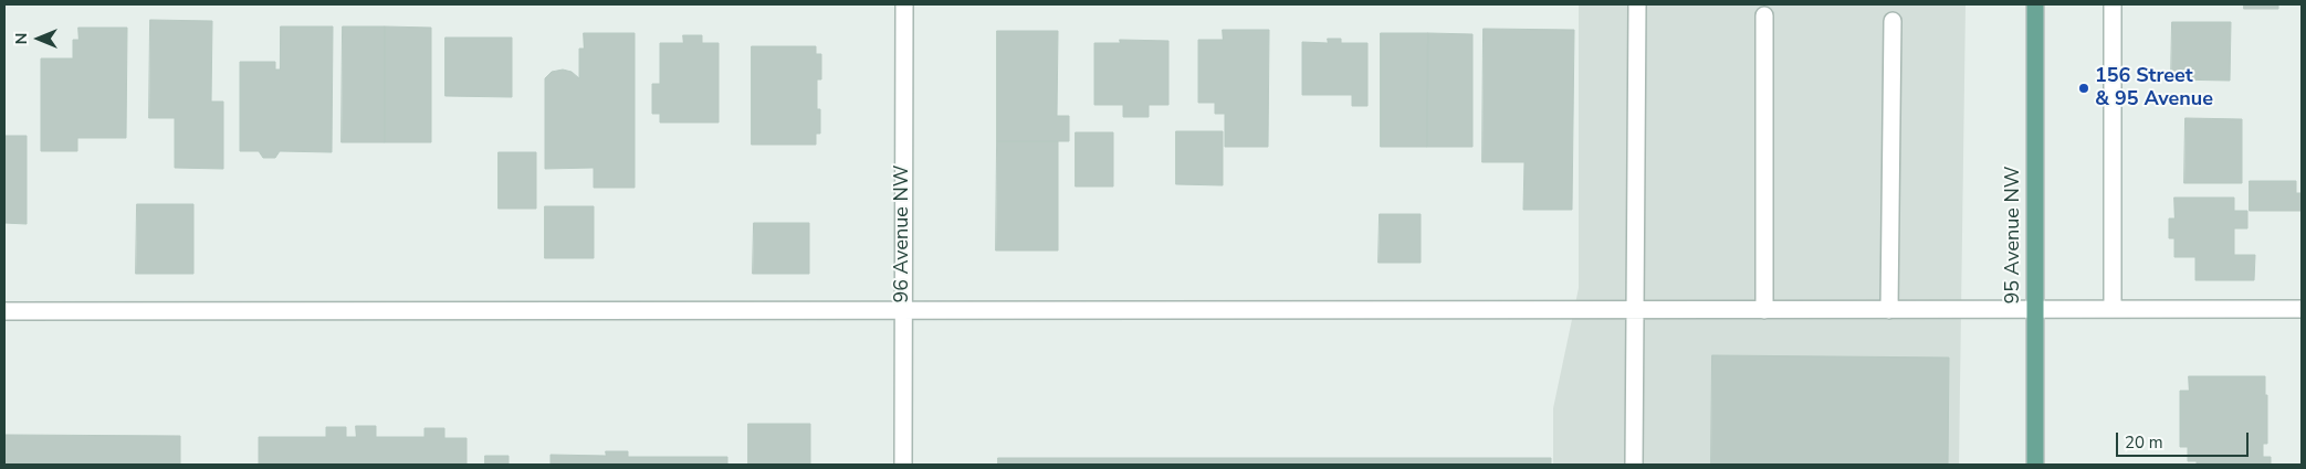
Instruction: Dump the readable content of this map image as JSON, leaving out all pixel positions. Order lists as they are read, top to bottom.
{
  "streets": {
    "main road": ["95 Avenue NW"],
    "street": ["96 Avenue NW"]
  },
  "places": ["156 Street & 95 Avenue"],
  "scale_bar": "20 m",
  "north": "left"
}
